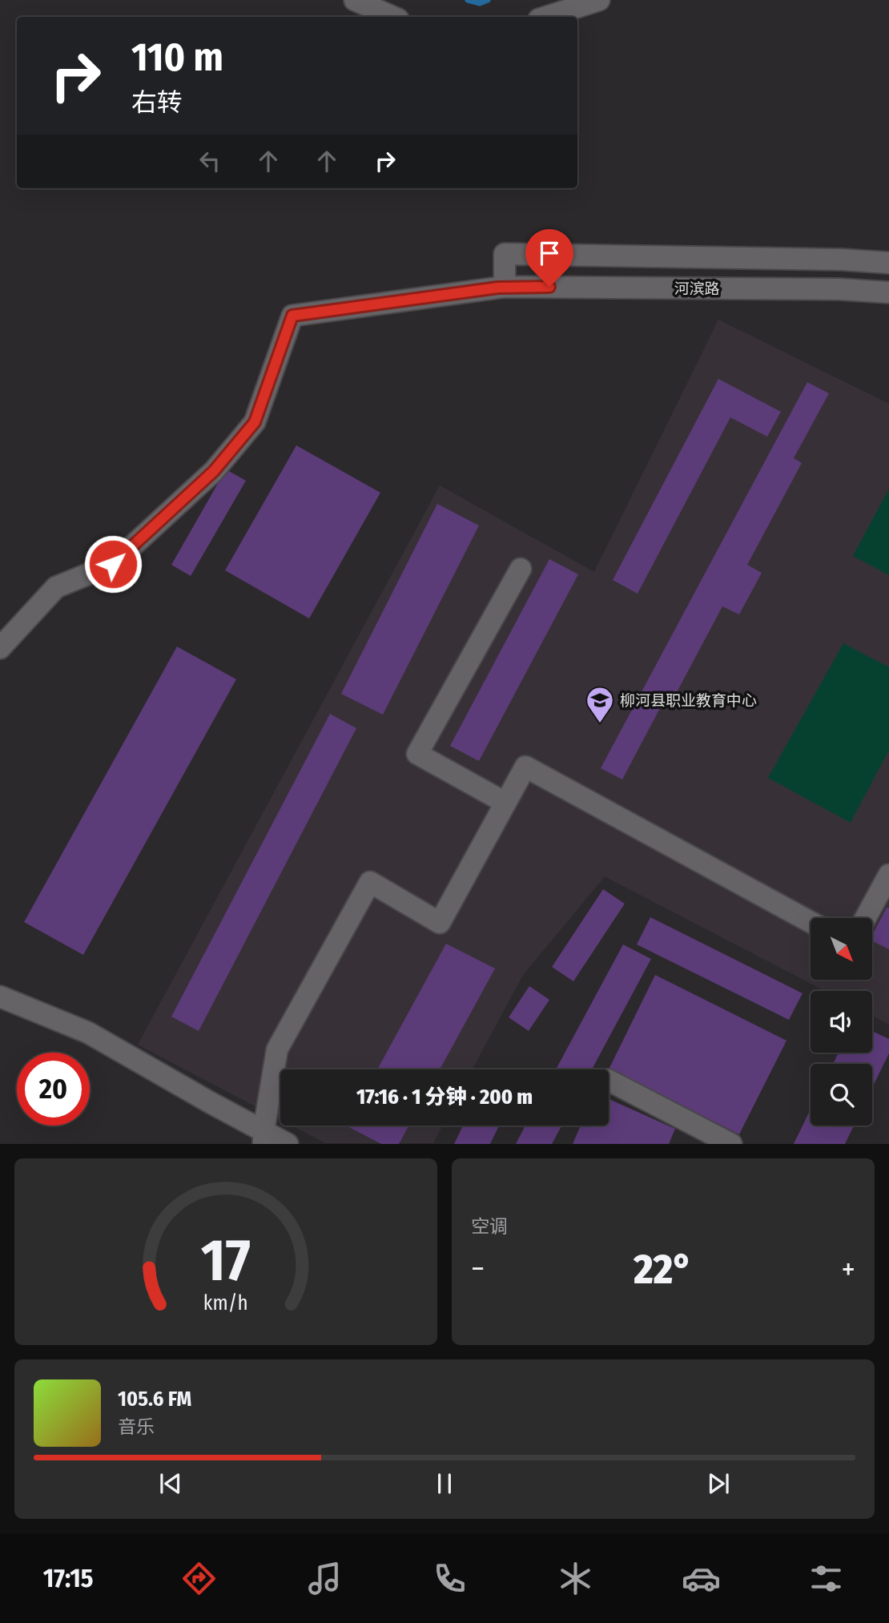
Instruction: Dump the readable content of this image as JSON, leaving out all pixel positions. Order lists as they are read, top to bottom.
{
  "streets": {
    "street": ["河滨路"]
  },
  "places": {
    "school or university": ["柳河县职业教育中心"]
  },
  "north": "bottom right",
  "page": {
    "turn": ["110 m", "右转"],
    "limit": "20",
    "trip": "17:16 · 1 分钟 · 200 m",
    "tile": "空调",
    "heat": ["−", "22°", "+"],
    "song": ["105.6 FM", "音乐"],
    "tabs": "17:15",
    "gauge": ["17", "km/h"]
  }
}
